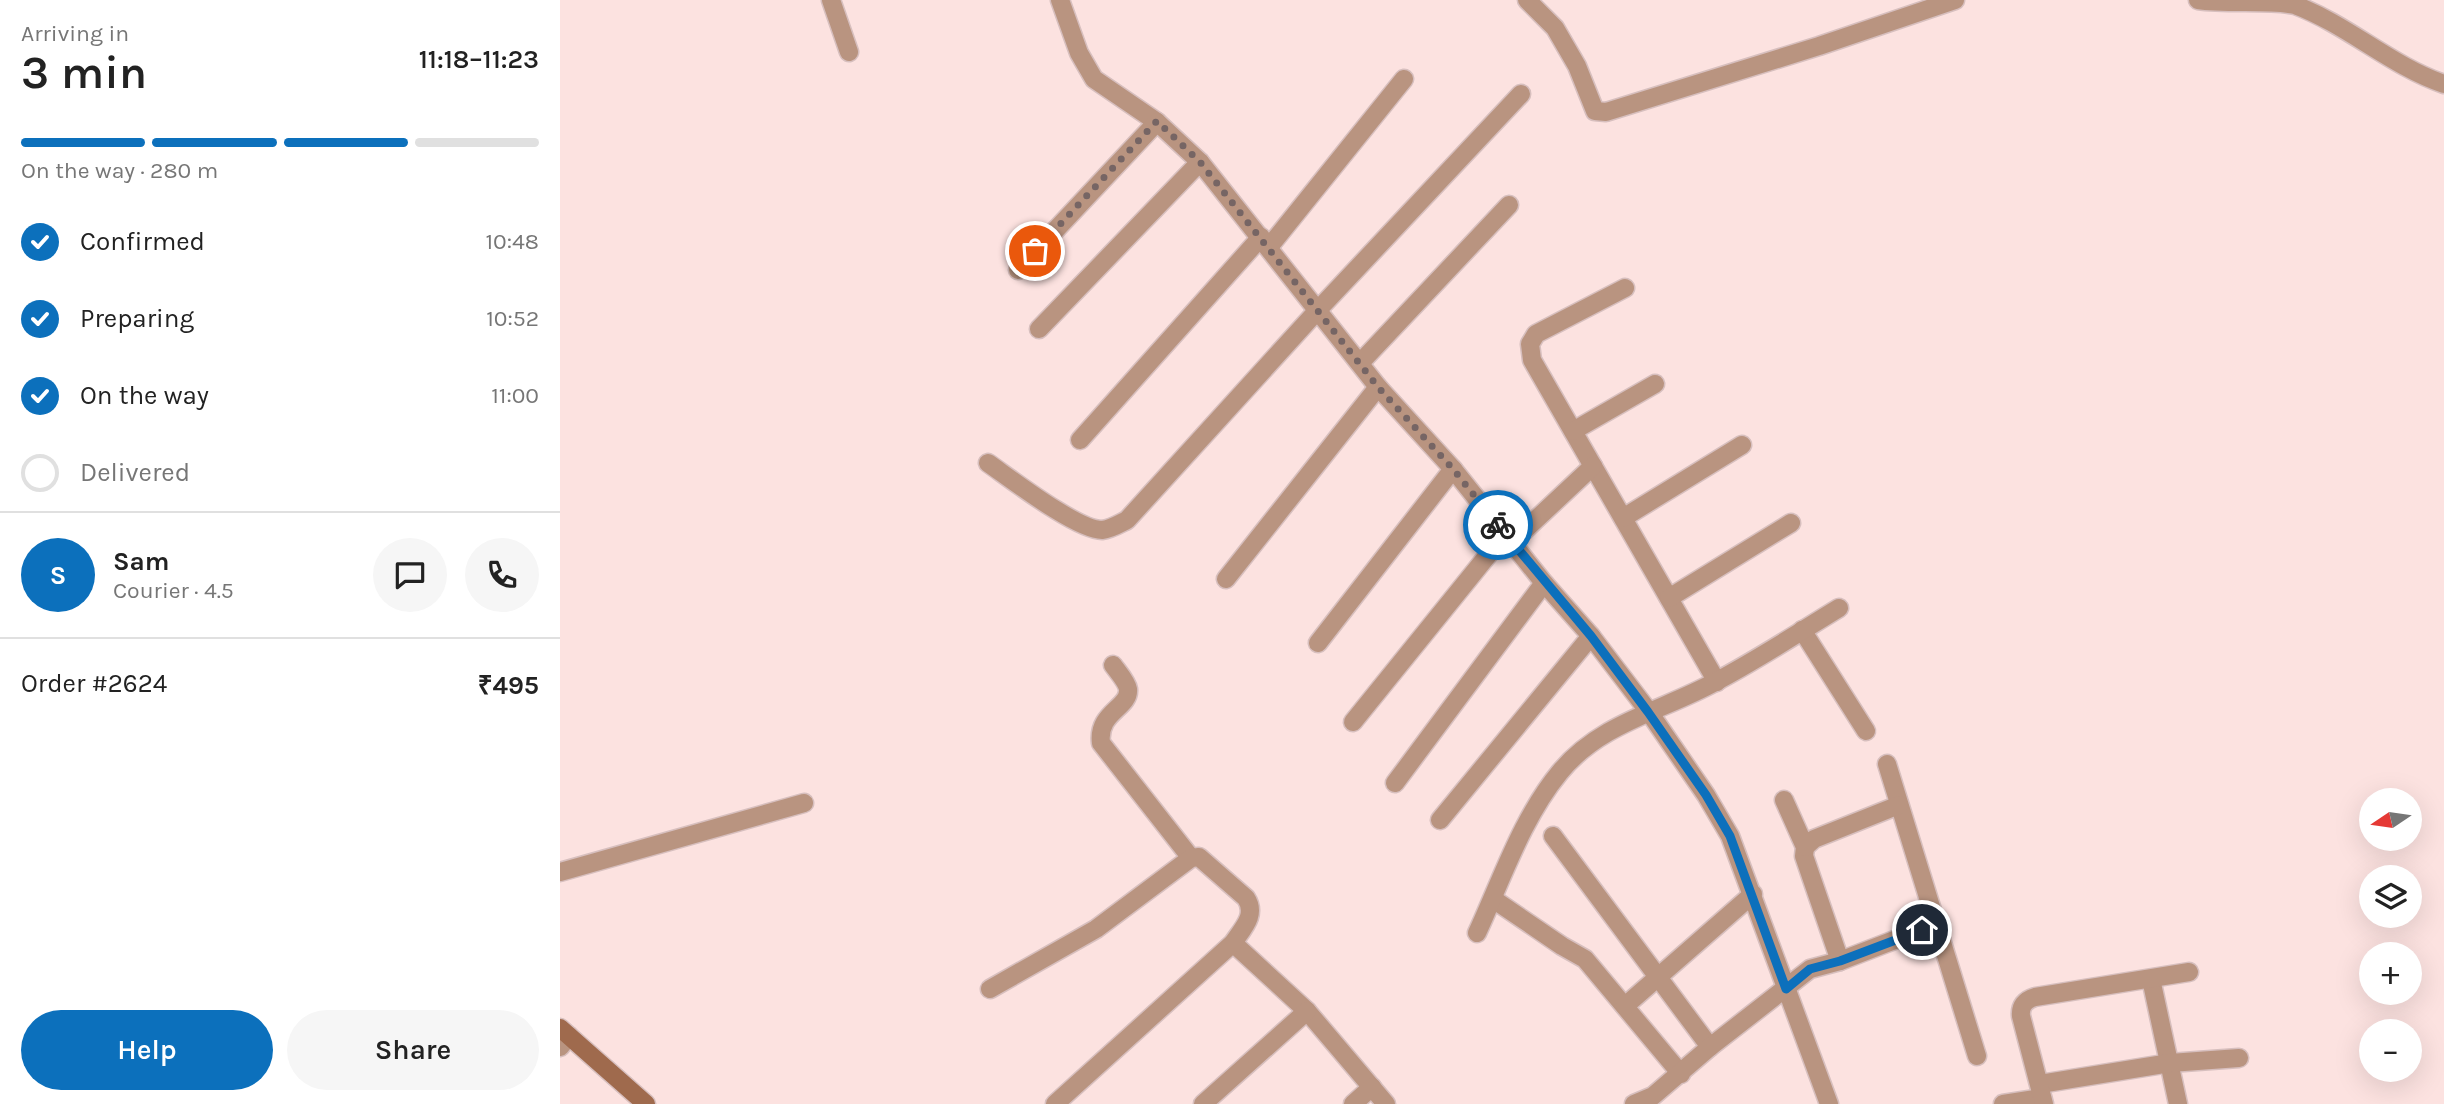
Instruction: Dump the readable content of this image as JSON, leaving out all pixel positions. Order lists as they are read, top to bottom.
{
  "north": "left",
  "page": {
    "heading": ["3 min", "Arriving in", "11:18–11:23"],
    "panel": [
      "Sam",
      "Courier · 4.5",
      "Order #2624",
      "₹495"
    ],
    "bar": "On the way · 280 m",
    "list": [
      ["Confirmed", "10:48"],
      ["Preparing", "10:52"],
      ["On the way", "11:00"],
      "Delivered"
    ],
    "round": "S",
    "map_buttons": ["+", "−"],
    "buttons": ["Help", "Share"]
  }
}
